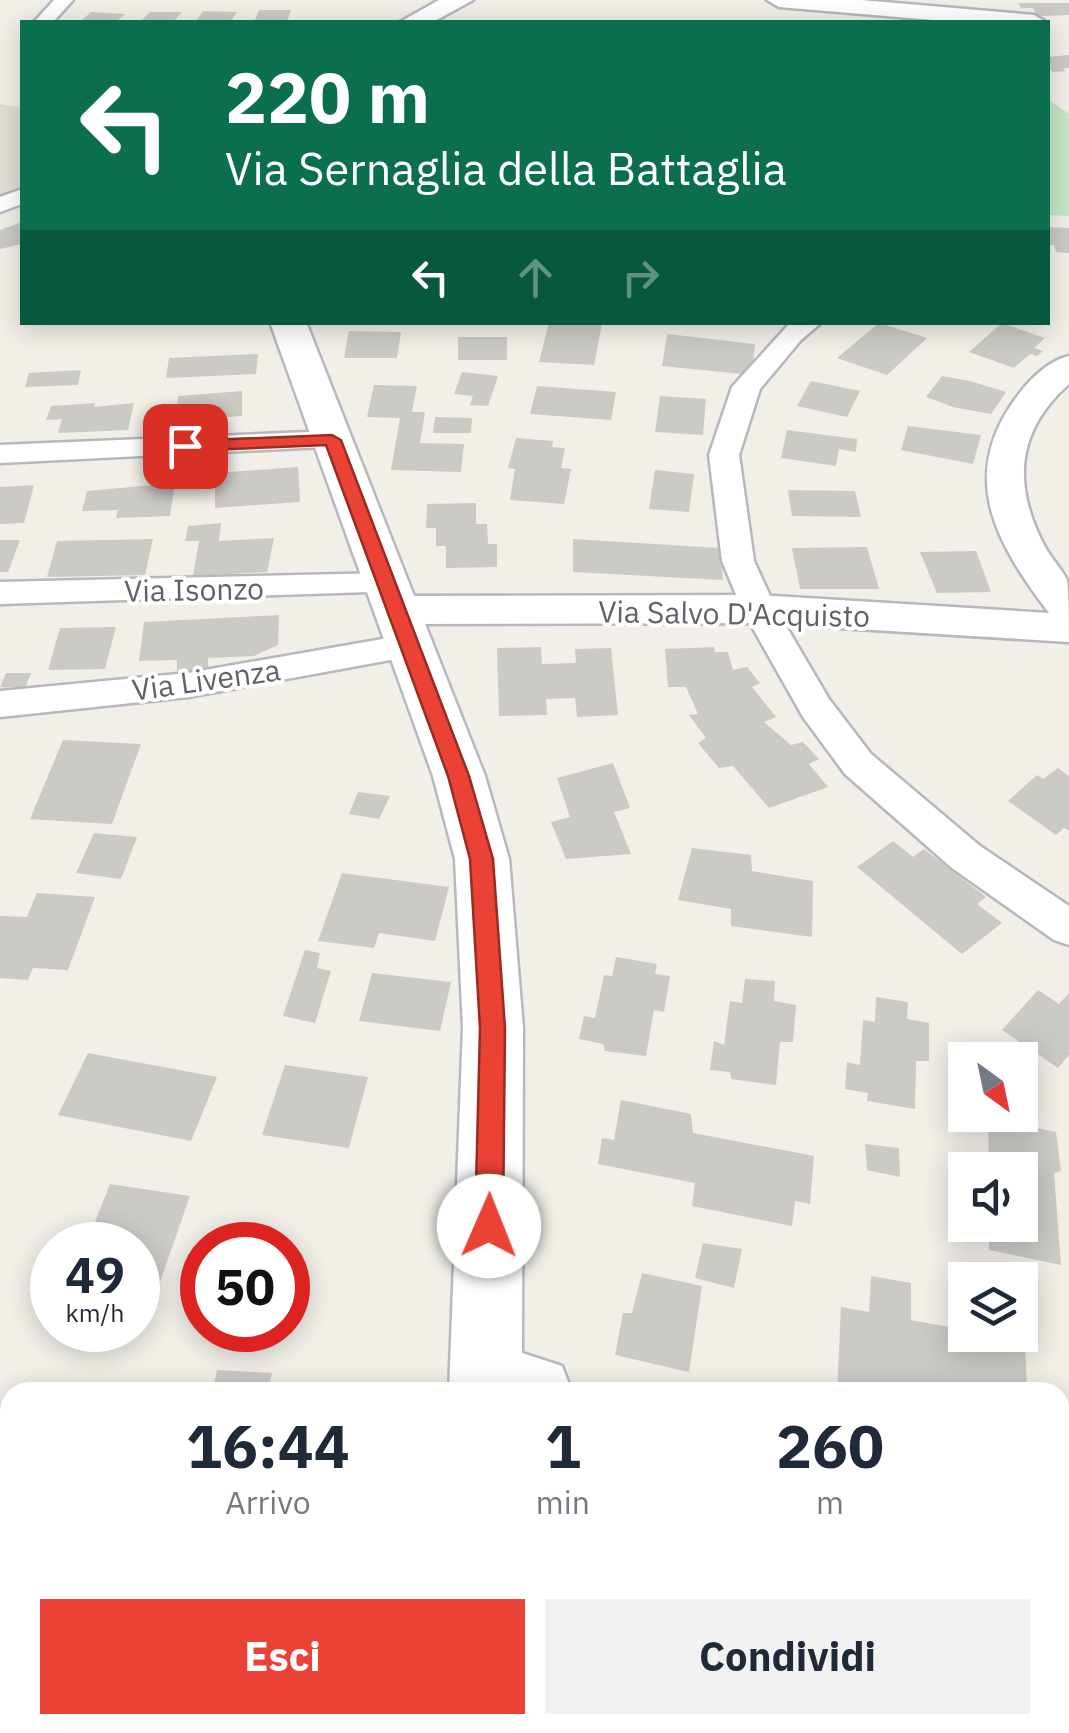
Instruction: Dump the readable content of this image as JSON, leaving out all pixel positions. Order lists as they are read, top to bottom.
{
  "streets": {
    "street": ["Via Isonzo", "Via Salvo D'Acquisto", "Via Livenza"]
  },
  "crossings": [
    ["Via Isonzo", "Via Salvo D'Acquisto"],
    ["Via Isonzo", "Via Livenza"],
    ["Via Salvo D'Acquisto", "Via Livenza"]
  ],
  "north": "bottom right",
  "page": {
    "turn": ["220 m", "Via Sernaglia della Battaglia"],
    "speed": "49 km/h",
    "limit": "50",
    "eta": [
      "16:44",
      "Arrivo",
      "1",
      "min",
      "260",
      "m"
    ],
    "buttons": ["Esci", "Condividi"]
  }
}
